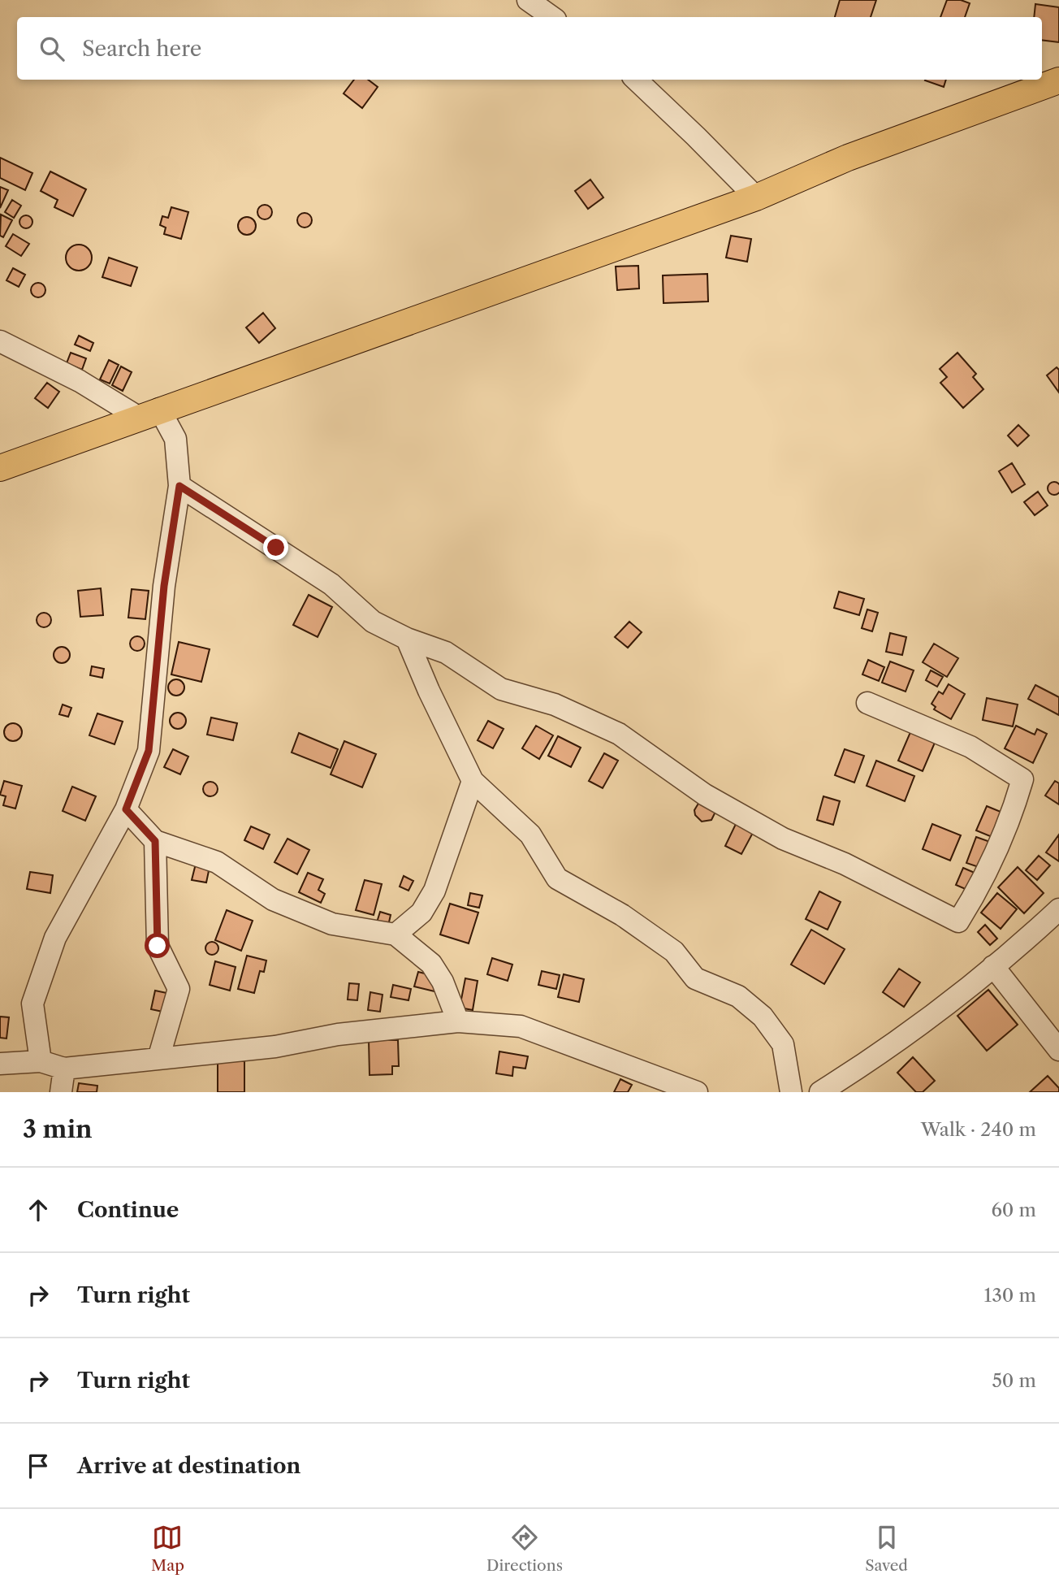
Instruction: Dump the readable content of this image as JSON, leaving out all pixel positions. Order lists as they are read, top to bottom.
{
  "page": {
    "search": "Search here",
    "heading": ["3 min", "Walk · 240 m"],
    "list": [
      ["Continue", "60 m"],
      ["Turn right", "130 m"],
      ["Turn right", "50 m"],
      "Arrive at destination"
    ],
    "nav": ["Map", "Directions", "Saved"]
  }
}
